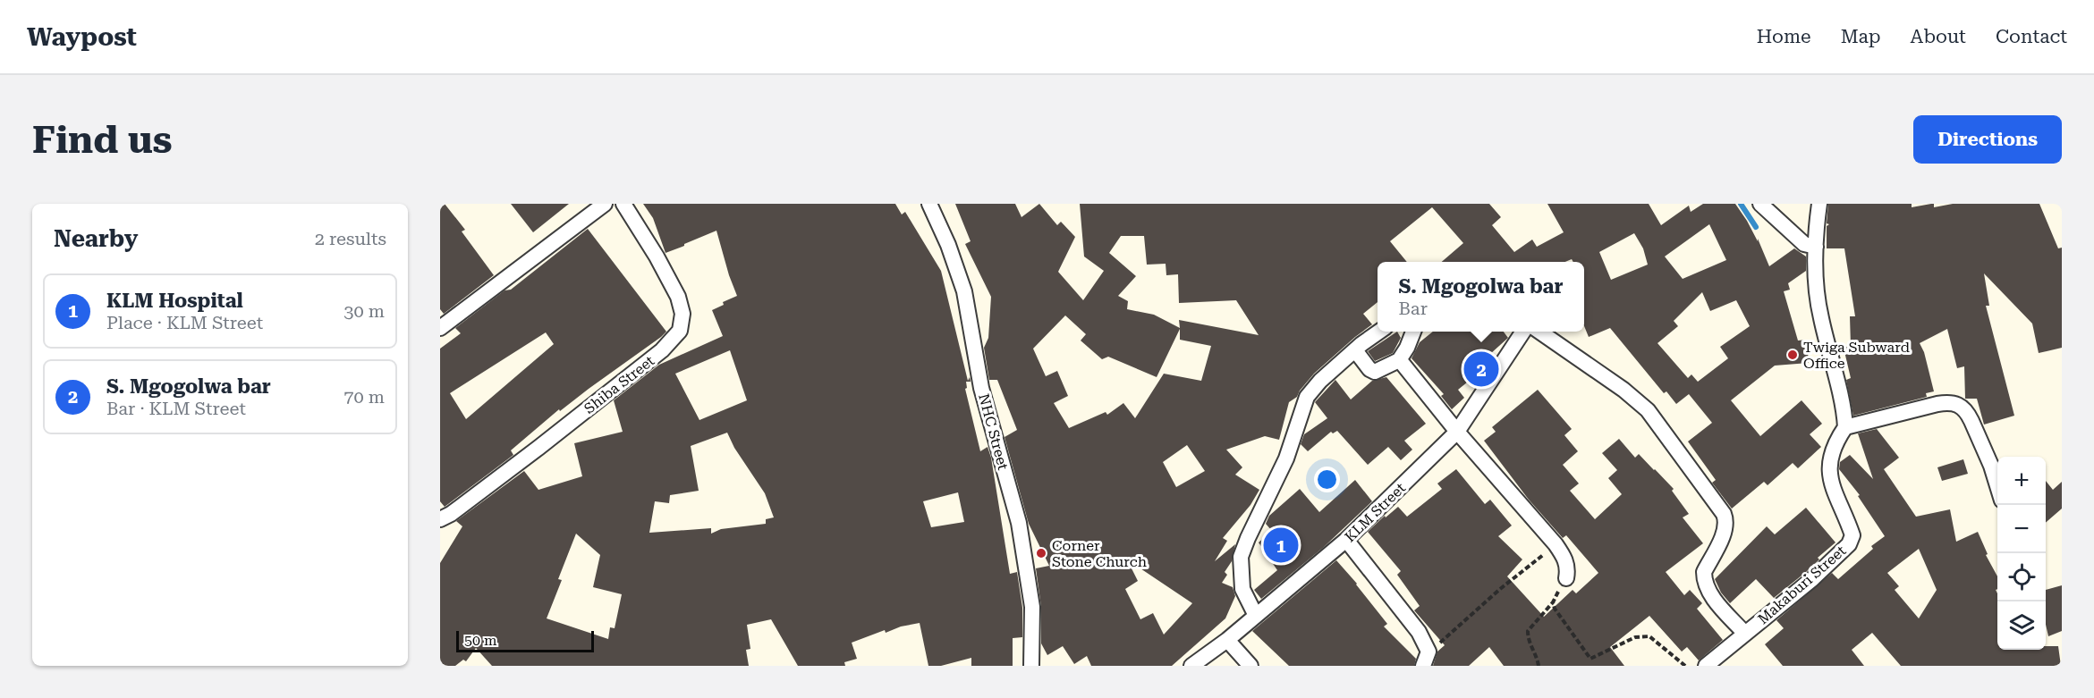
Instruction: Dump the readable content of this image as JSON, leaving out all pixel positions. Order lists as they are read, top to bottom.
{
  "streets": {
    "street": [
      "Shiba Street",
      "NHC Street",
      "KLM Street",
      "Makaburi Street"
    ]
  },
  "places": ["Twiga Subward Office", "Corner Stone Church"],
  "scale_bar": "50 m",
  "page": {
    "header": "Waypost",
    "nav": [
      "Home",
      "Map",
      "About",
      "Contact"
    ],
    "buttons": "Directions",
    "title": "Find us",
    "heading": ["Nearby", "2 results"],
    "popup": ["S. Mgogolwa bar", "Bar"],
    "list": [
      {
        "mark": "1",
        "name": "KLM Hospital",
        "note": "Place · KLM Street",
        "value": "30 m"
      },
      {
        "mark": "2",
        "name": "S. Mgogolwa bar",
        "note": "Bar · KLM Street",
        "value": "70 m"
      }
    ],
    "pins": ["2", "1"],
    "map_buttons": ["+", "−"],
    "scale": "50 m"
  }
}
